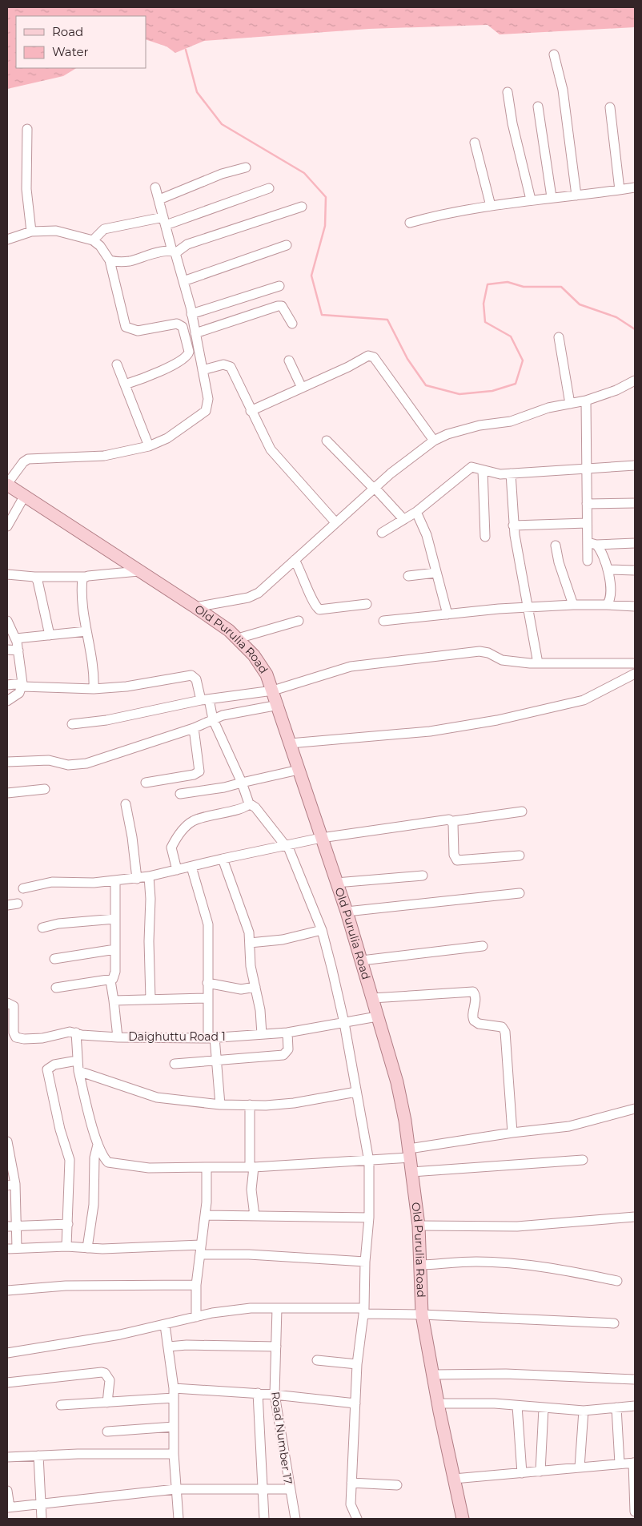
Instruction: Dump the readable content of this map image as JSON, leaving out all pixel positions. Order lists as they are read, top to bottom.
{
  "streets": {
    "main road": ["Old Purulia Road"],
    "street": ["Daighuttu Road 1", "Road Number 17"]
  },
  "crossings": [
    ["Old Purulia Road", "Daighuttu Road 1"]
  ],
  "legend": ["Road", "Water"]
}
